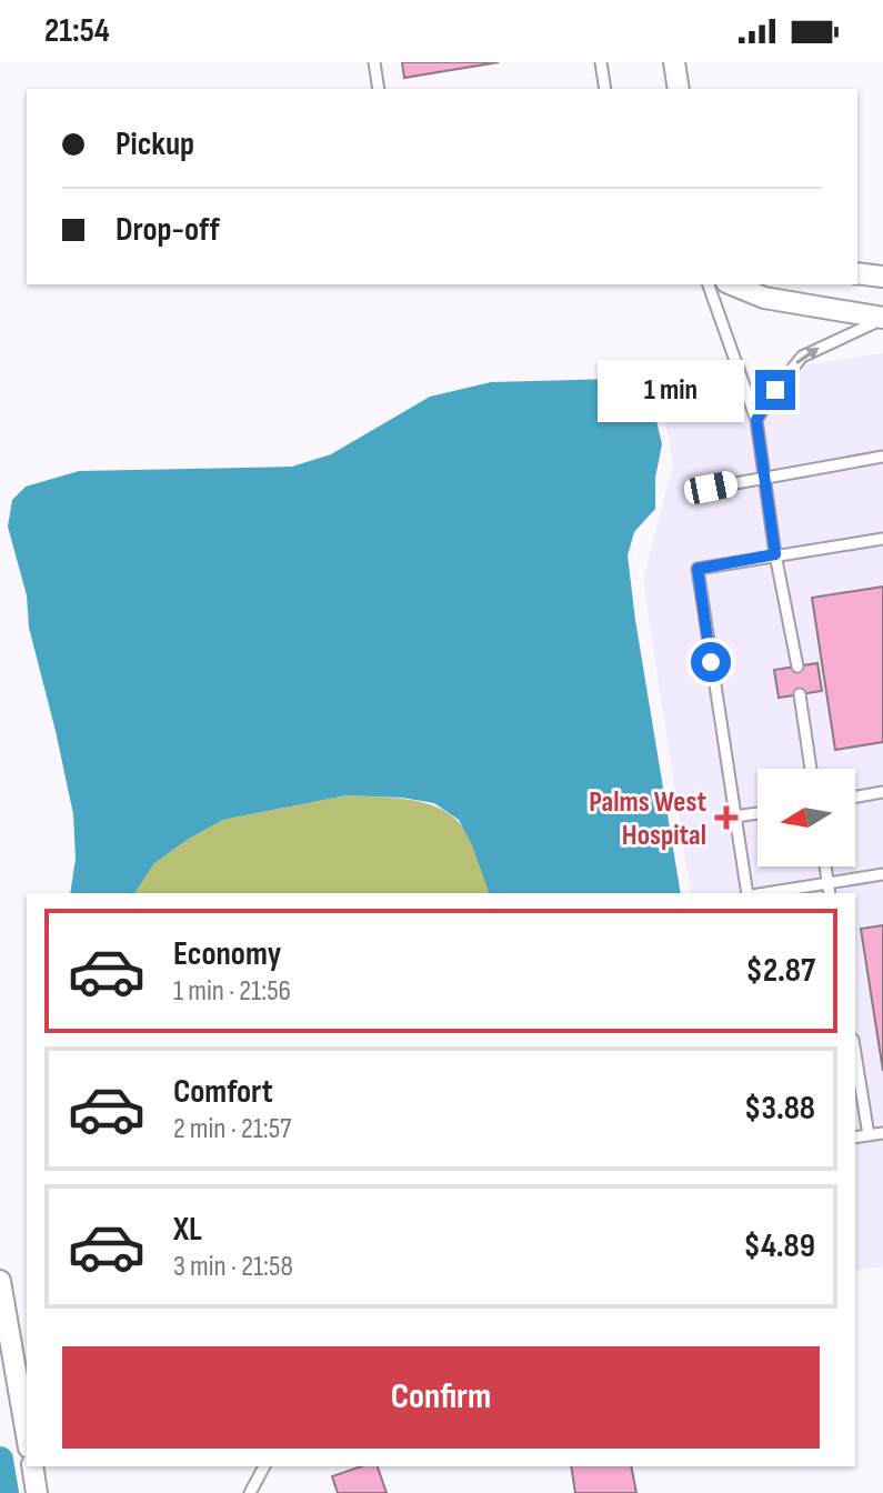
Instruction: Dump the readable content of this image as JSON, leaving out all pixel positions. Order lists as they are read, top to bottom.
{
  "places": {
    "health": ["Palms West Hospital"]
  },
  "north": "left",
  "page": {
    "status": "21:54",
    "banner": ["Pickup", "Drop-off"],
    "bubble": "1 min",
    "list": [
      {
        "name": "Economy",
        "note": "1 min · 21:56",
        "value": "$2.87"
      },
      {
        "name": "Comfort",
        "note": "2 min · 21:57",
        "value": "$3.88"
      },
      {
        "name": "XL",
        "note": "3 min · 21:58",
        "value": "$4.89"
      }
    ],
    "buttons": "Confirm"
  }
}
